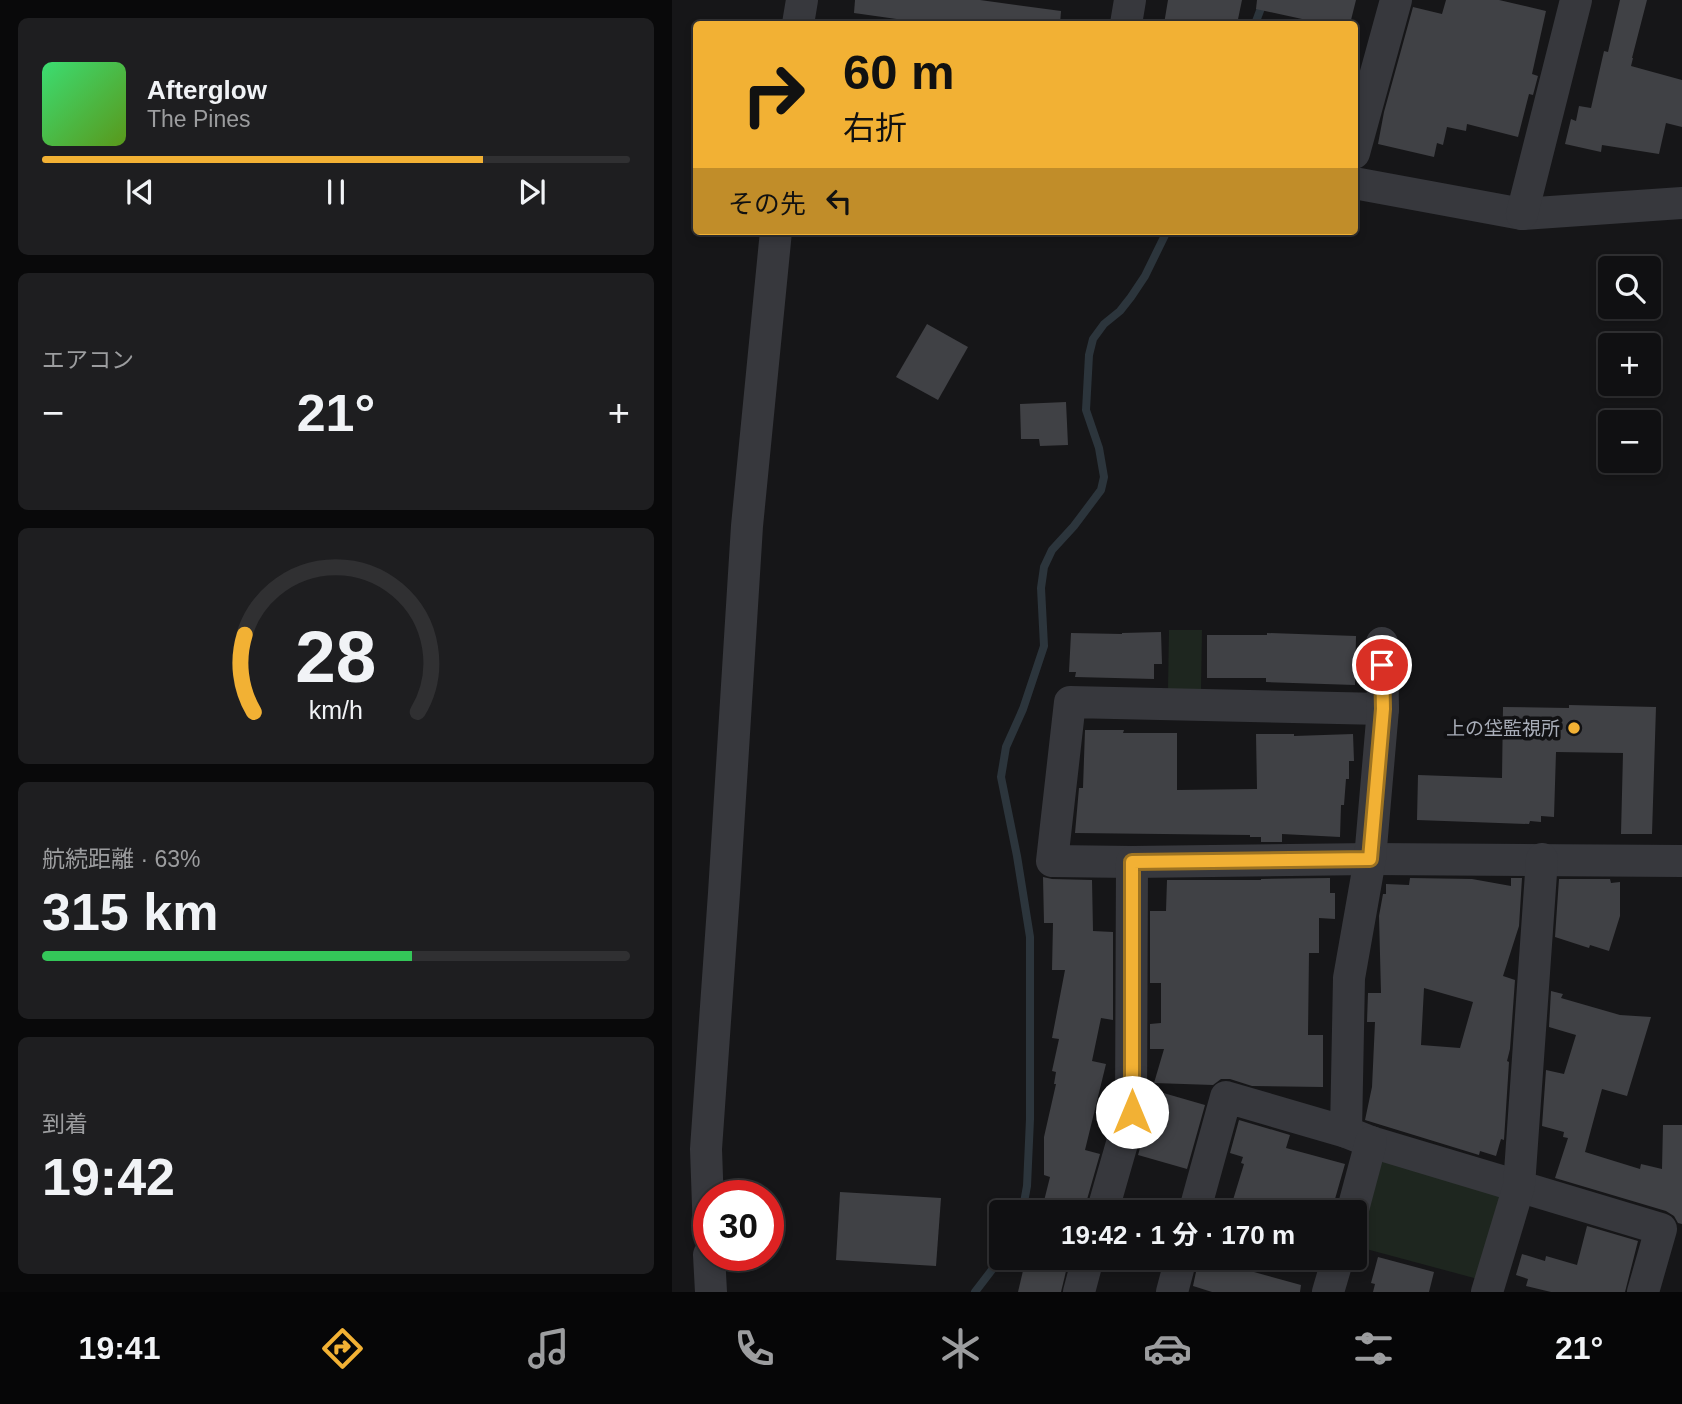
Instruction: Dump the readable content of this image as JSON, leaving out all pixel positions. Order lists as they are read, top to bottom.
{
  "places": ["上の垈監視所"],
  "page": {
    "turn": ["60 m", "右折"],
    "song": ["Afterglow", "The Pines"],
    "then": "その先",
    "map_buttons": ["+", "−"],
    "tile": [
      "エアコン",
      ["航続距離 · 63%", "315 km"],
      ["到着", "19:42"]
    ],
    "heat": ["−", "21°", "+"],
    "limit": "30",
    "trip": "19:42 · 1 分 · 170 m",
    "tabs": ["19:41", "21°"],
    "gauge": ["28", "km/h"]
  }
}
